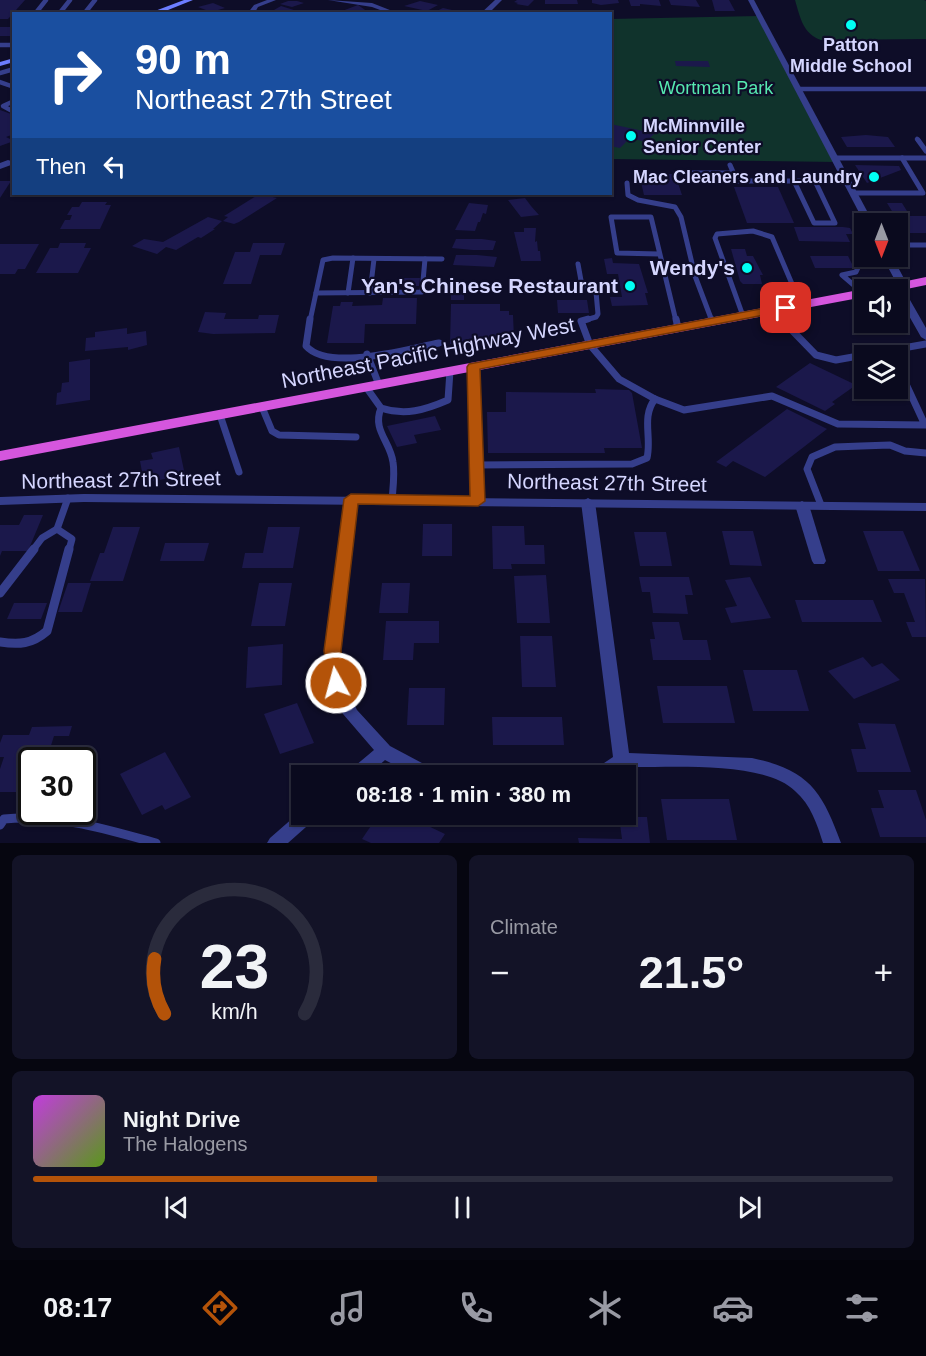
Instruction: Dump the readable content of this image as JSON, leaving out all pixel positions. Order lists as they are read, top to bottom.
{
  "streets": {
    "highway": ["Northeast Pacific Highway West"],
    "street": ["Northeast 27th Street"]
  },
  "parks": ["Wortman Park"],
  "places": [
    "Patton Middle School",
    "McMinnville Senior Center",
    "Mac Cleaners and Laundry",
    "Wendy's",
    "Yan's Chinese Restaurant"
  ],
  "north": "bottom",
  "page": {
    "turn": ["90 m", "Northeast 27th Street"],
    "then": "Then",
    "limit": "30",
    "trip": "08:18 · 1 min · 380 m",
    "tile": "Climate",
    "heat": ["−", "21.5°", "+"],
    "song": ["Night Drive", "The Halogens"],
    "tabs": "08:17",
    "gauge": ["23", "km/h"]
  }
}
